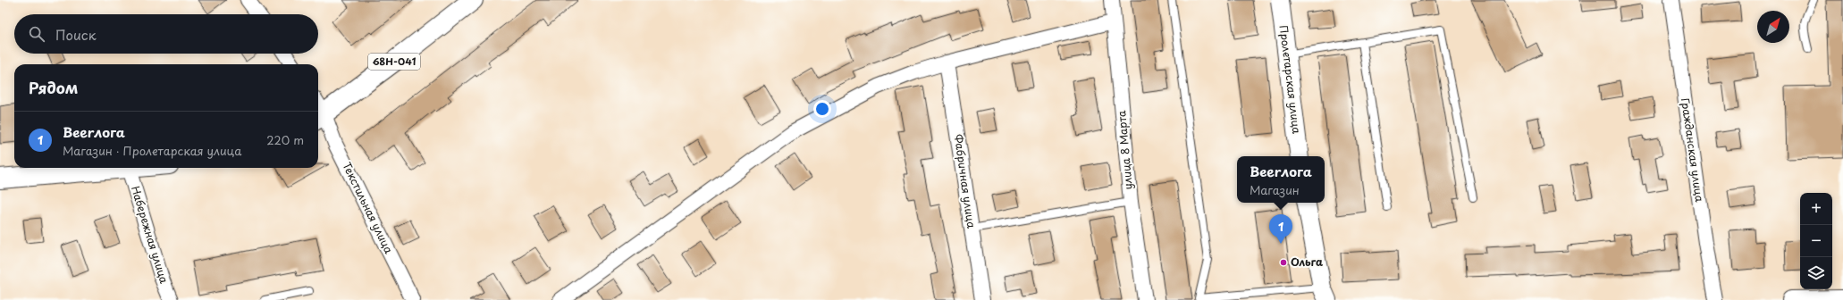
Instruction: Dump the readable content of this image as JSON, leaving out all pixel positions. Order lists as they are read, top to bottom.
{
  "streets": {
    "main road": ["68Н-041"],
    "street": [
      "Пролетарская улица",
      "улица 8 Марта",
      "Гражданская улица",
      "Фабричная улица",
      "Текстильная улица",
      "Набережная улица"
    ]
  },
  "crossings": [
    ["68Н-041", "Текстильная улица"]
  ],
  "places": ["Ольга"],
  "north": "top right",
  "page": {
    "search": "Поиск",
    "heading": "Рядом",
    "list": [
      {
        "mark": "1",
        "name": "Beerлога",
        "note": "Магазин · Пролетарская улица",
        "value": "220 m"
      }
    ],
    "popup": ["Beerлога", "Магазин"],
    "map_buttons": ["+", "−"],
    "pins": "1"
  }
}
